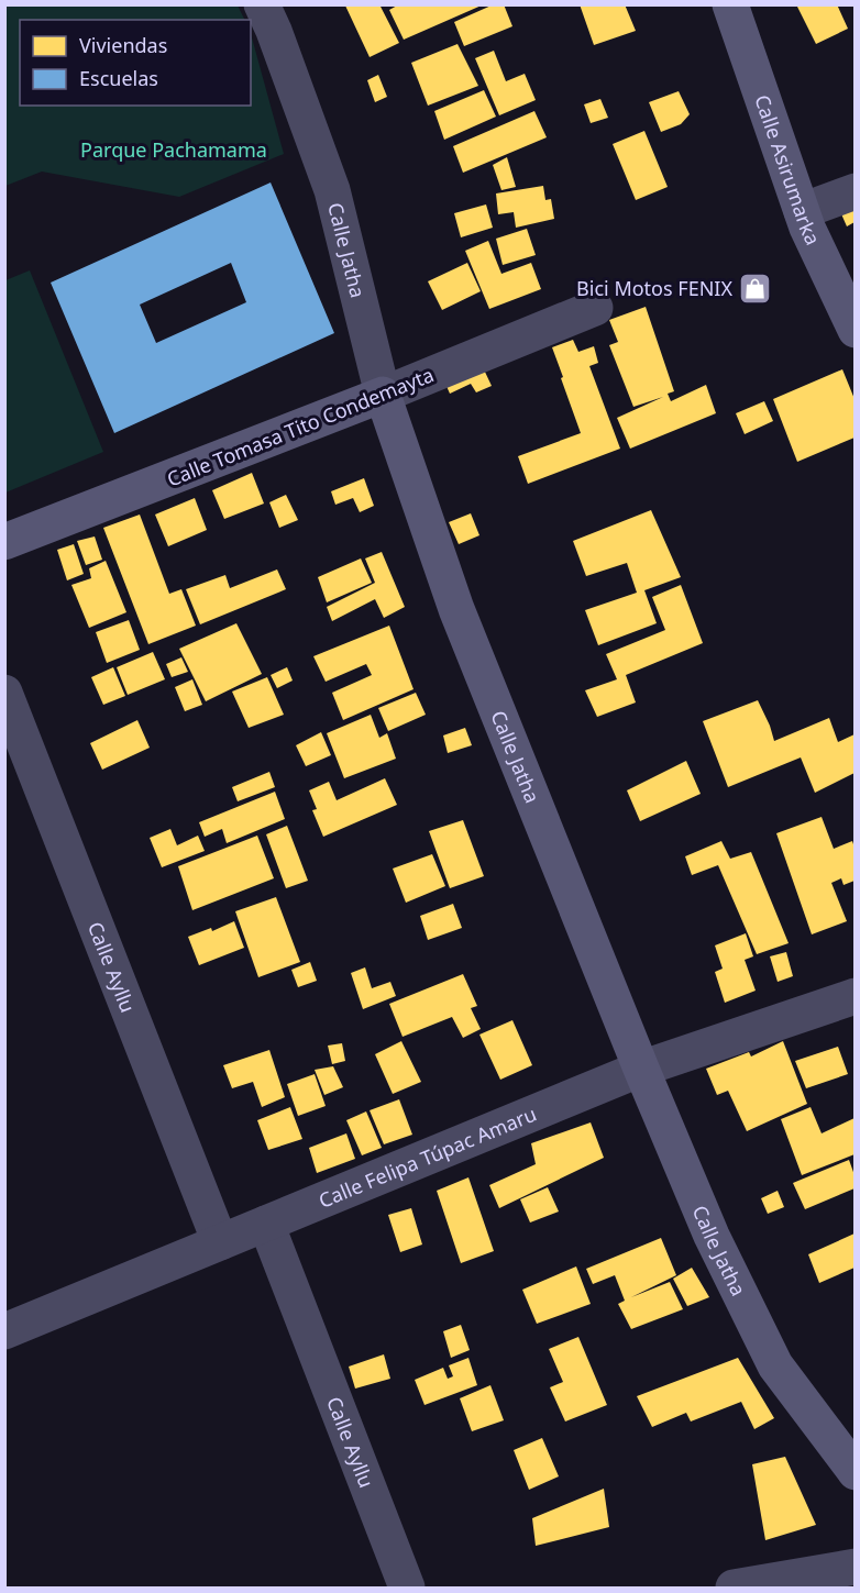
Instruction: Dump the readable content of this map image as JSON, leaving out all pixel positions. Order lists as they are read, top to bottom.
{
  "streets": {
    "street": [
      "Calle Asirumarka",
      "Calle Jatha",
      "Calle Tomasa Tito Condemayta",
      "Calle Ayllu",
      "Calle Felipa Túpac Amaru"
    ]
  },
  "crossings": [
    ["Calle Jatha", "Calle Tomasa Tito Condemayta"],
    ["Calle Jatha", "Calle Felipa Túpac Amaru"],
    ["Calle Ayllu", "Calle Felipa Túpac Amaru"]
  ],
  "parks": ["Parque Pachamama"],
  "places": {
    "shop": ["Bici Motos FENIX"]
  },
  "legend": ["Viviendas", "Escuelas"]
}
